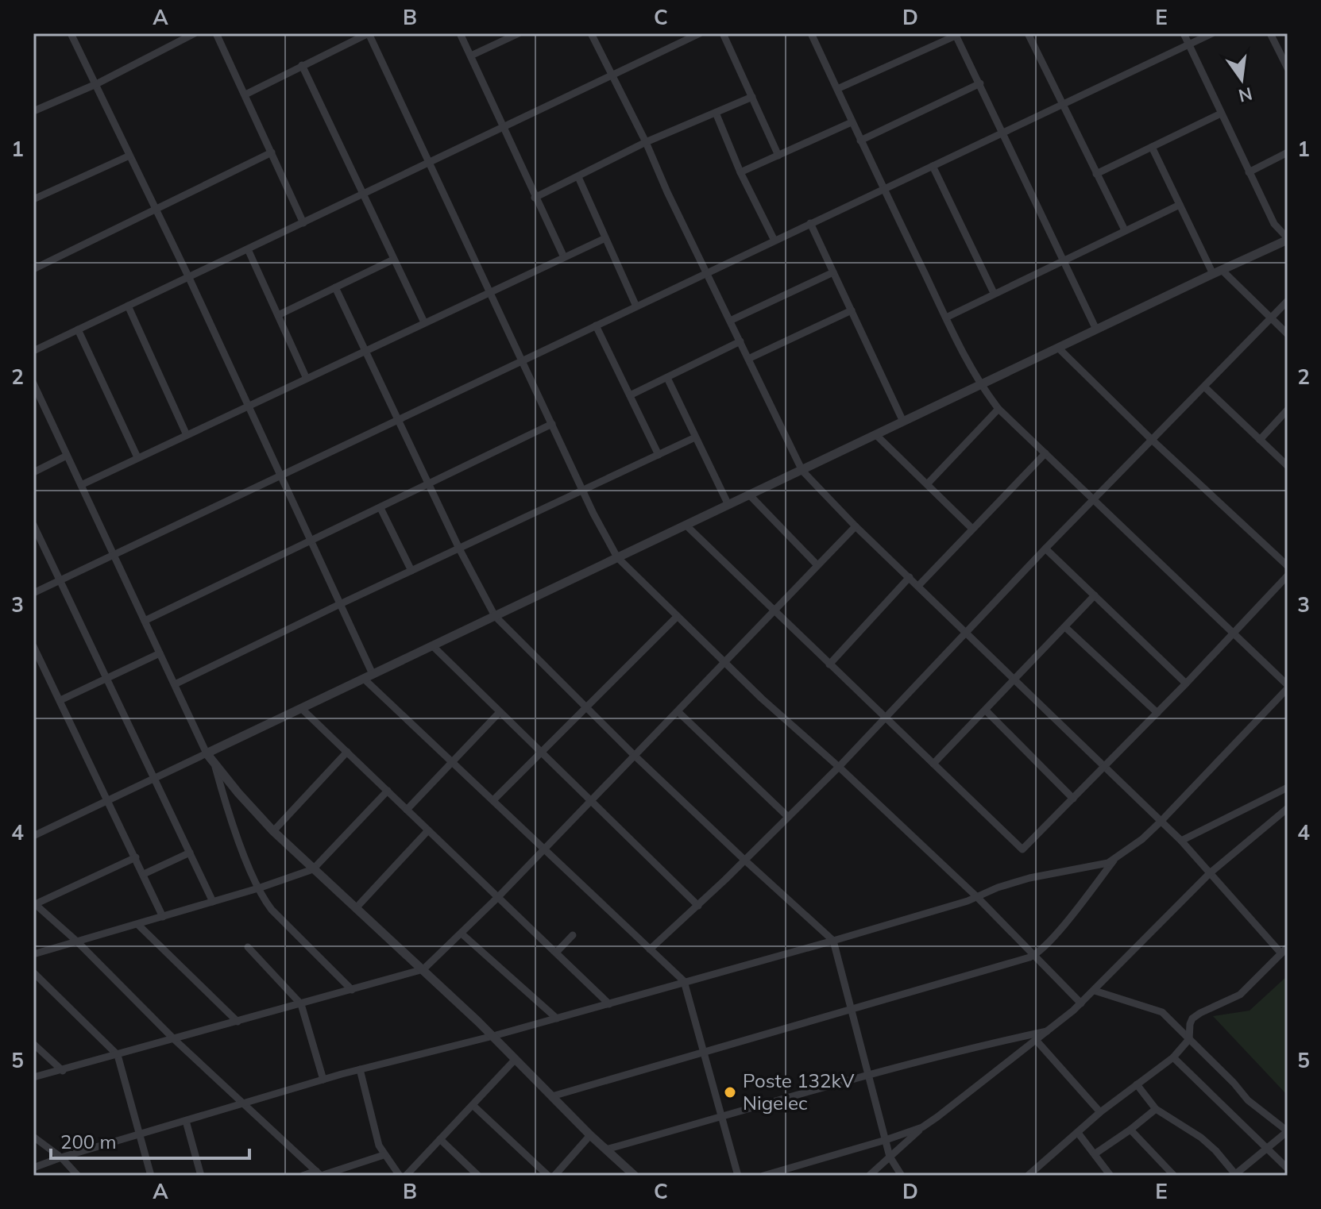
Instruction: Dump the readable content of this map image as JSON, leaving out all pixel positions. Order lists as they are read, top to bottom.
{
  "places": ["Poste 132kV Nigelec"],
  "scale_bar": "200 m",
  "north": "bottom",
  "grid": {
    "columns": [
      "A",
      "B",
      "C",
      "D",
      "E"
    ],
    "rows": [
      "1",
      "2",
      "3",
      "4",
      "5"
    ]
  }
}
